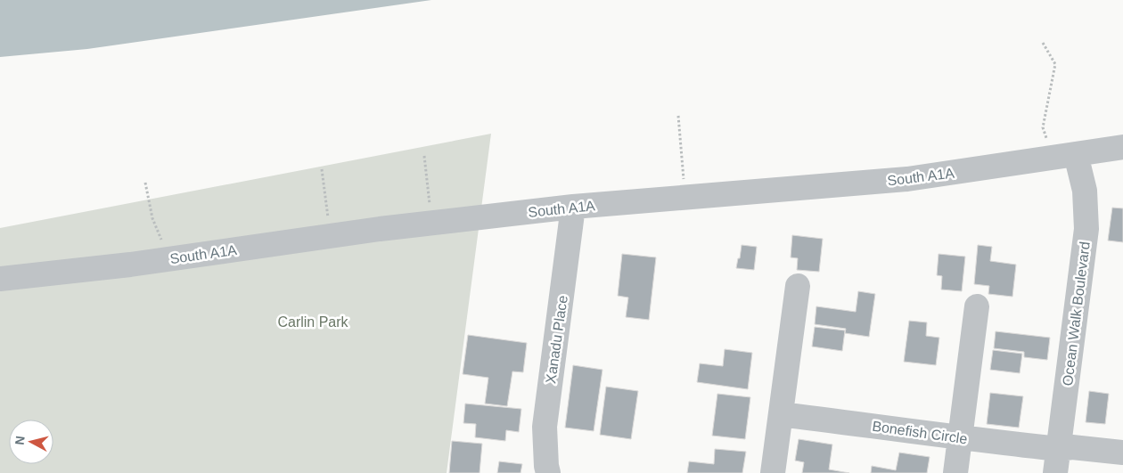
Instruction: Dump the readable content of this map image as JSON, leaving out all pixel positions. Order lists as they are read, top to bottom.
{
  "streets": {
    "street": [
      "South A1A",
      "Ocean Walk Boulevard",
      "Xanadu Place",
      "Bonefish Circle"
    ]
  },
  "crossings": [
    ["South A1A", "Ocean Walk Boulevard"],
    ["South A1A", "Xanadu Place"],
    ["Ocean Walk Boulevard", "Bonefish Circle"]
  ],
  "parks": ["Carlin Park"],
  "north": "left"
}
